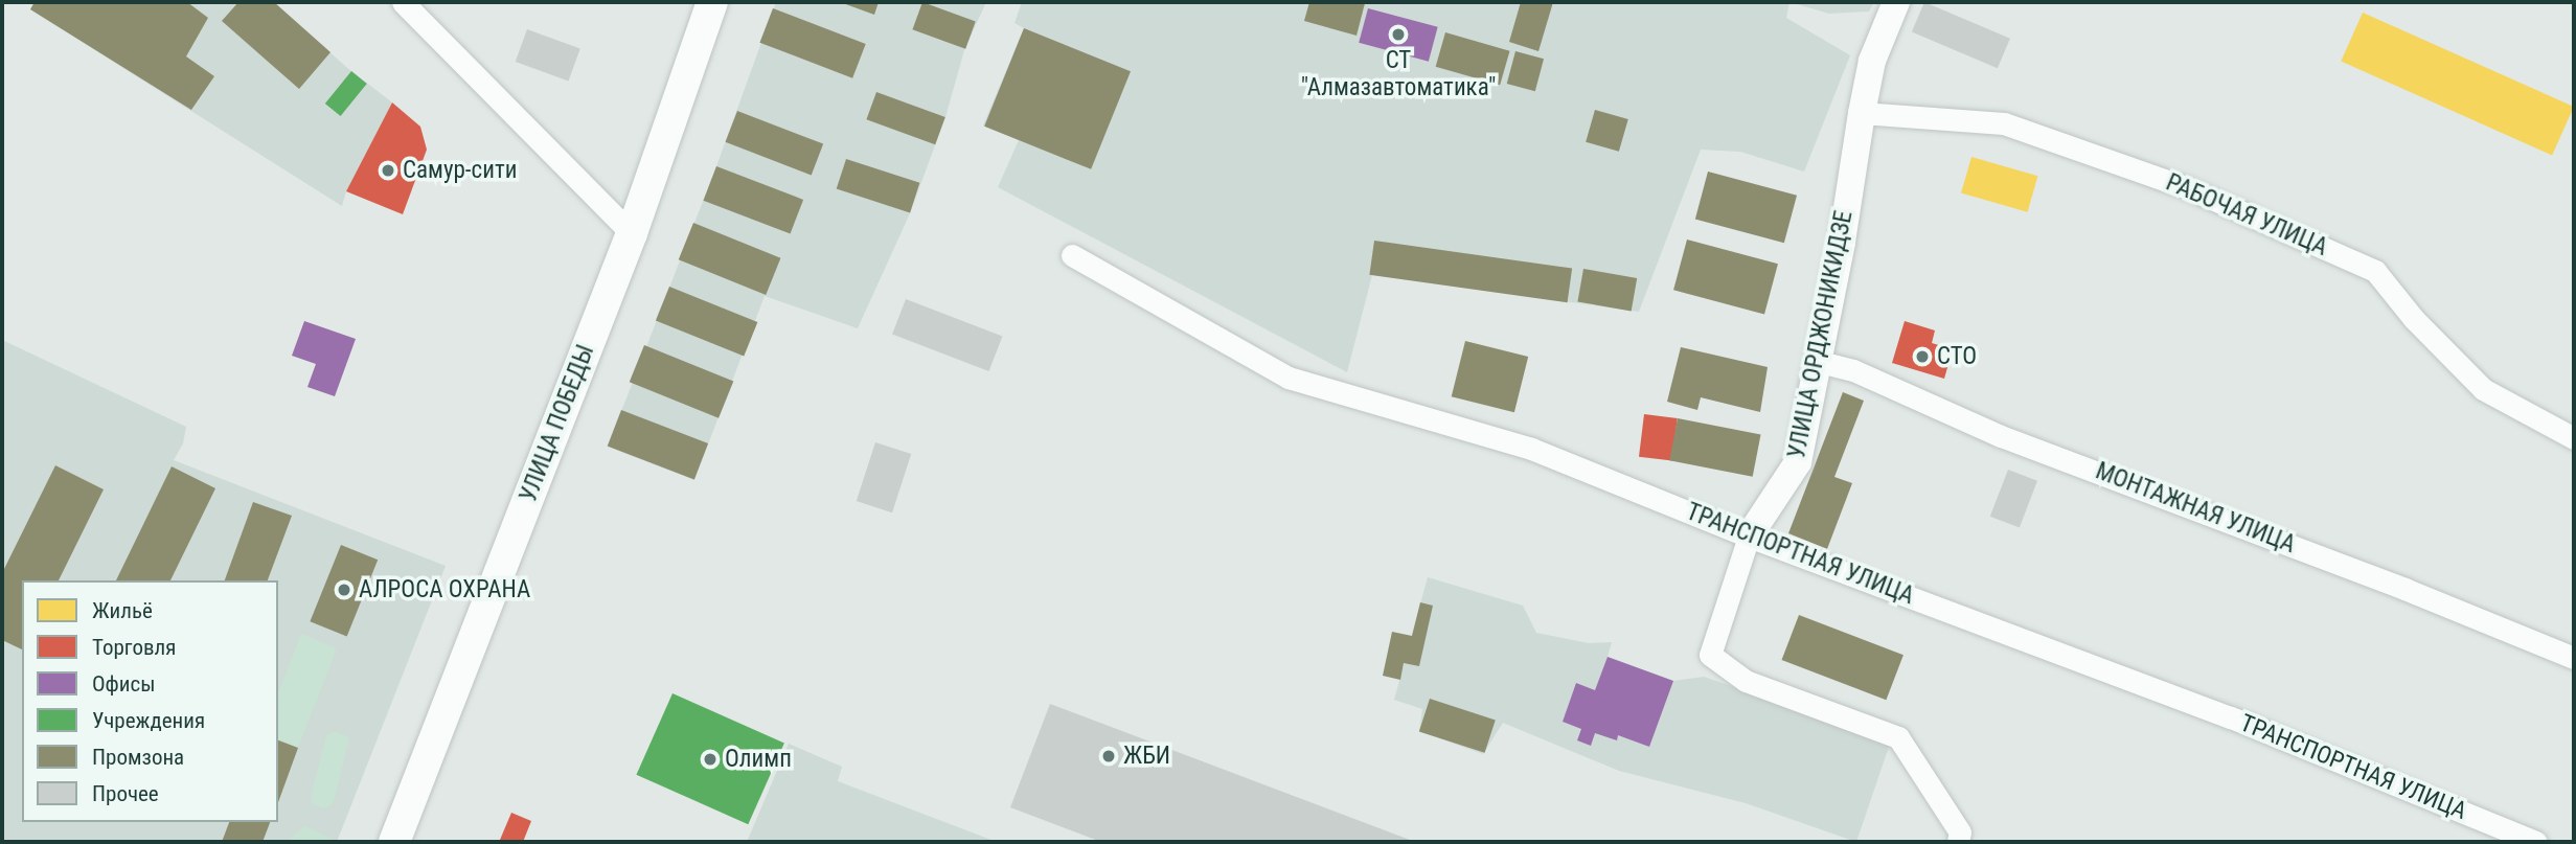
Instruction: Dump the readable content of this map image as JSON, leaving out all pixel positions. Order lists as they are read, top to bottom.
{
  "streets": {
    "main road": ["УЛИЦА ПОБЕДЫ"],
    "street": [
      "РАБОЧАЯ УЛИЦА",
      "УЛИЦА ОРДЖОНИКИДЗЕ",
      "МОНТАЖНАЯ УЛИЦА",
      "ТРАНСПОРТНАЯ УЛИЦА"
    ]
  },
  "crossings": [
    ["РАБОЧАЯ УЛИЦА", "УЛИЦА ОРДЖОНИКИДЗЕ"],
    ["УЛИЦА ОРДЖОНИКИДЗЕ", "МОНТАЖНАЯ УЛИЦА"],
    ["УЛИЦА ОРДЖОНИКИДЗЕ", "ТРАНСПОРТНАЯ УЛИЦА"]
  ],
  "places": [
    "СТ \"Алмазавтоматика\"",
    "Самур-сити",
    "СТО",
    "АЛРОСА ОХРАНА",
    "ЖБИ",
    "Олимп"
  ],
  "legend": [
    "Жильё",
    "Торговля",
    "Офисы",
    "Учреждения",
    "Промзона",
    "Прочее"
  ]
}
